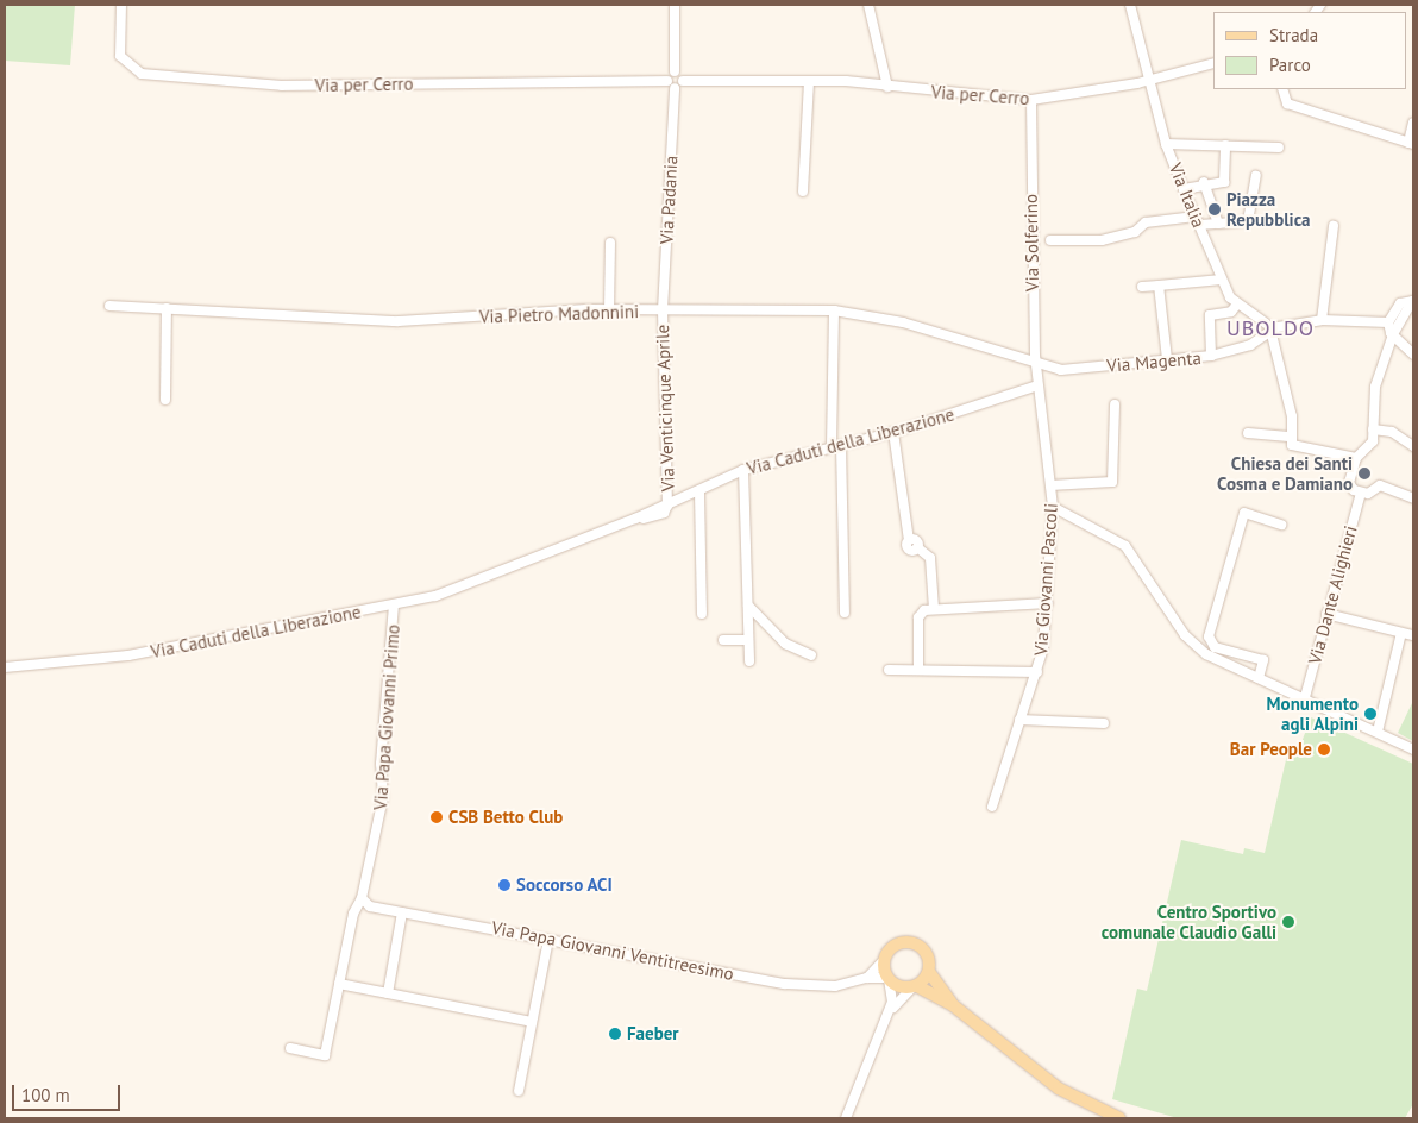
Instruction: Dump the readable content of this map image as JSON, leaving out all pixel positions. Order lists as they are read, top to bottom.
{
  "streets": {
    "street": [
      "Via per Cerro",
      "Via Italia",
      "Via Padania",
      "Via Solferino",
      "Via Pietro Madonnini",
      "Via Magenta",
      "Via Venticinque Aprile",
      "Via Caduti della Liberazione",
      "Via Giovanni Pascoli",
      "Via Dante Alighieri",
      "Via Papa Giovanni Primo",
      "Via Papa Giovanni Ventitreesimo"
    ]
  },
  "crossings": [
    ["Via per Cerro", "Via Italia"],
    ["Via per Cerro", "Via Solferino"],
    ["Via Padania", "Via Pietro Madonnini"],
    ["Via Padania", "Via Venticinque Aprile"],
    ["Via Solferino", "Via Pietro Madonnini"],
    ["Via Solferino", "Via Magenta"],
    ["Via Solferino", "Via Caduti della Liberazione"],
    ["Via Solferino", "Via Giovanni Pascoli"],
    ["Via Pietro Madonnini", "Via Magenta"],
    ["Via Pietro Madonnini", "Via Venticinque Aprile"],
    ["Via Venticinque Aprile", "Via Caduti della Liberazione"],
    ["Via Caduti della Liberazione", "Via Giovanni Pascoli"],
    ["Via Caduti della Liberazione", "Via Papa Giovanni Primo"],
    ["Via Papa Giovanni Primo", "Via Papa Giovanni Ventitreesimo"]
  ],
  "districts": ["UBOLDO"],
  "places": [
    "Piazza Repubblica",
    "Chiesa dei Santi Cosma e Damiano",
    "Monumento agli Alpini",
    "Bar People",
    "CSB Betto Club",
    "Soccorso ACI",
    "Centro Sportivo comunale Claudio Galli",
    "Faeber"
  ],
  "legend": ["Strada", "Parco"],
  "scale_bar": "100 m"
}
